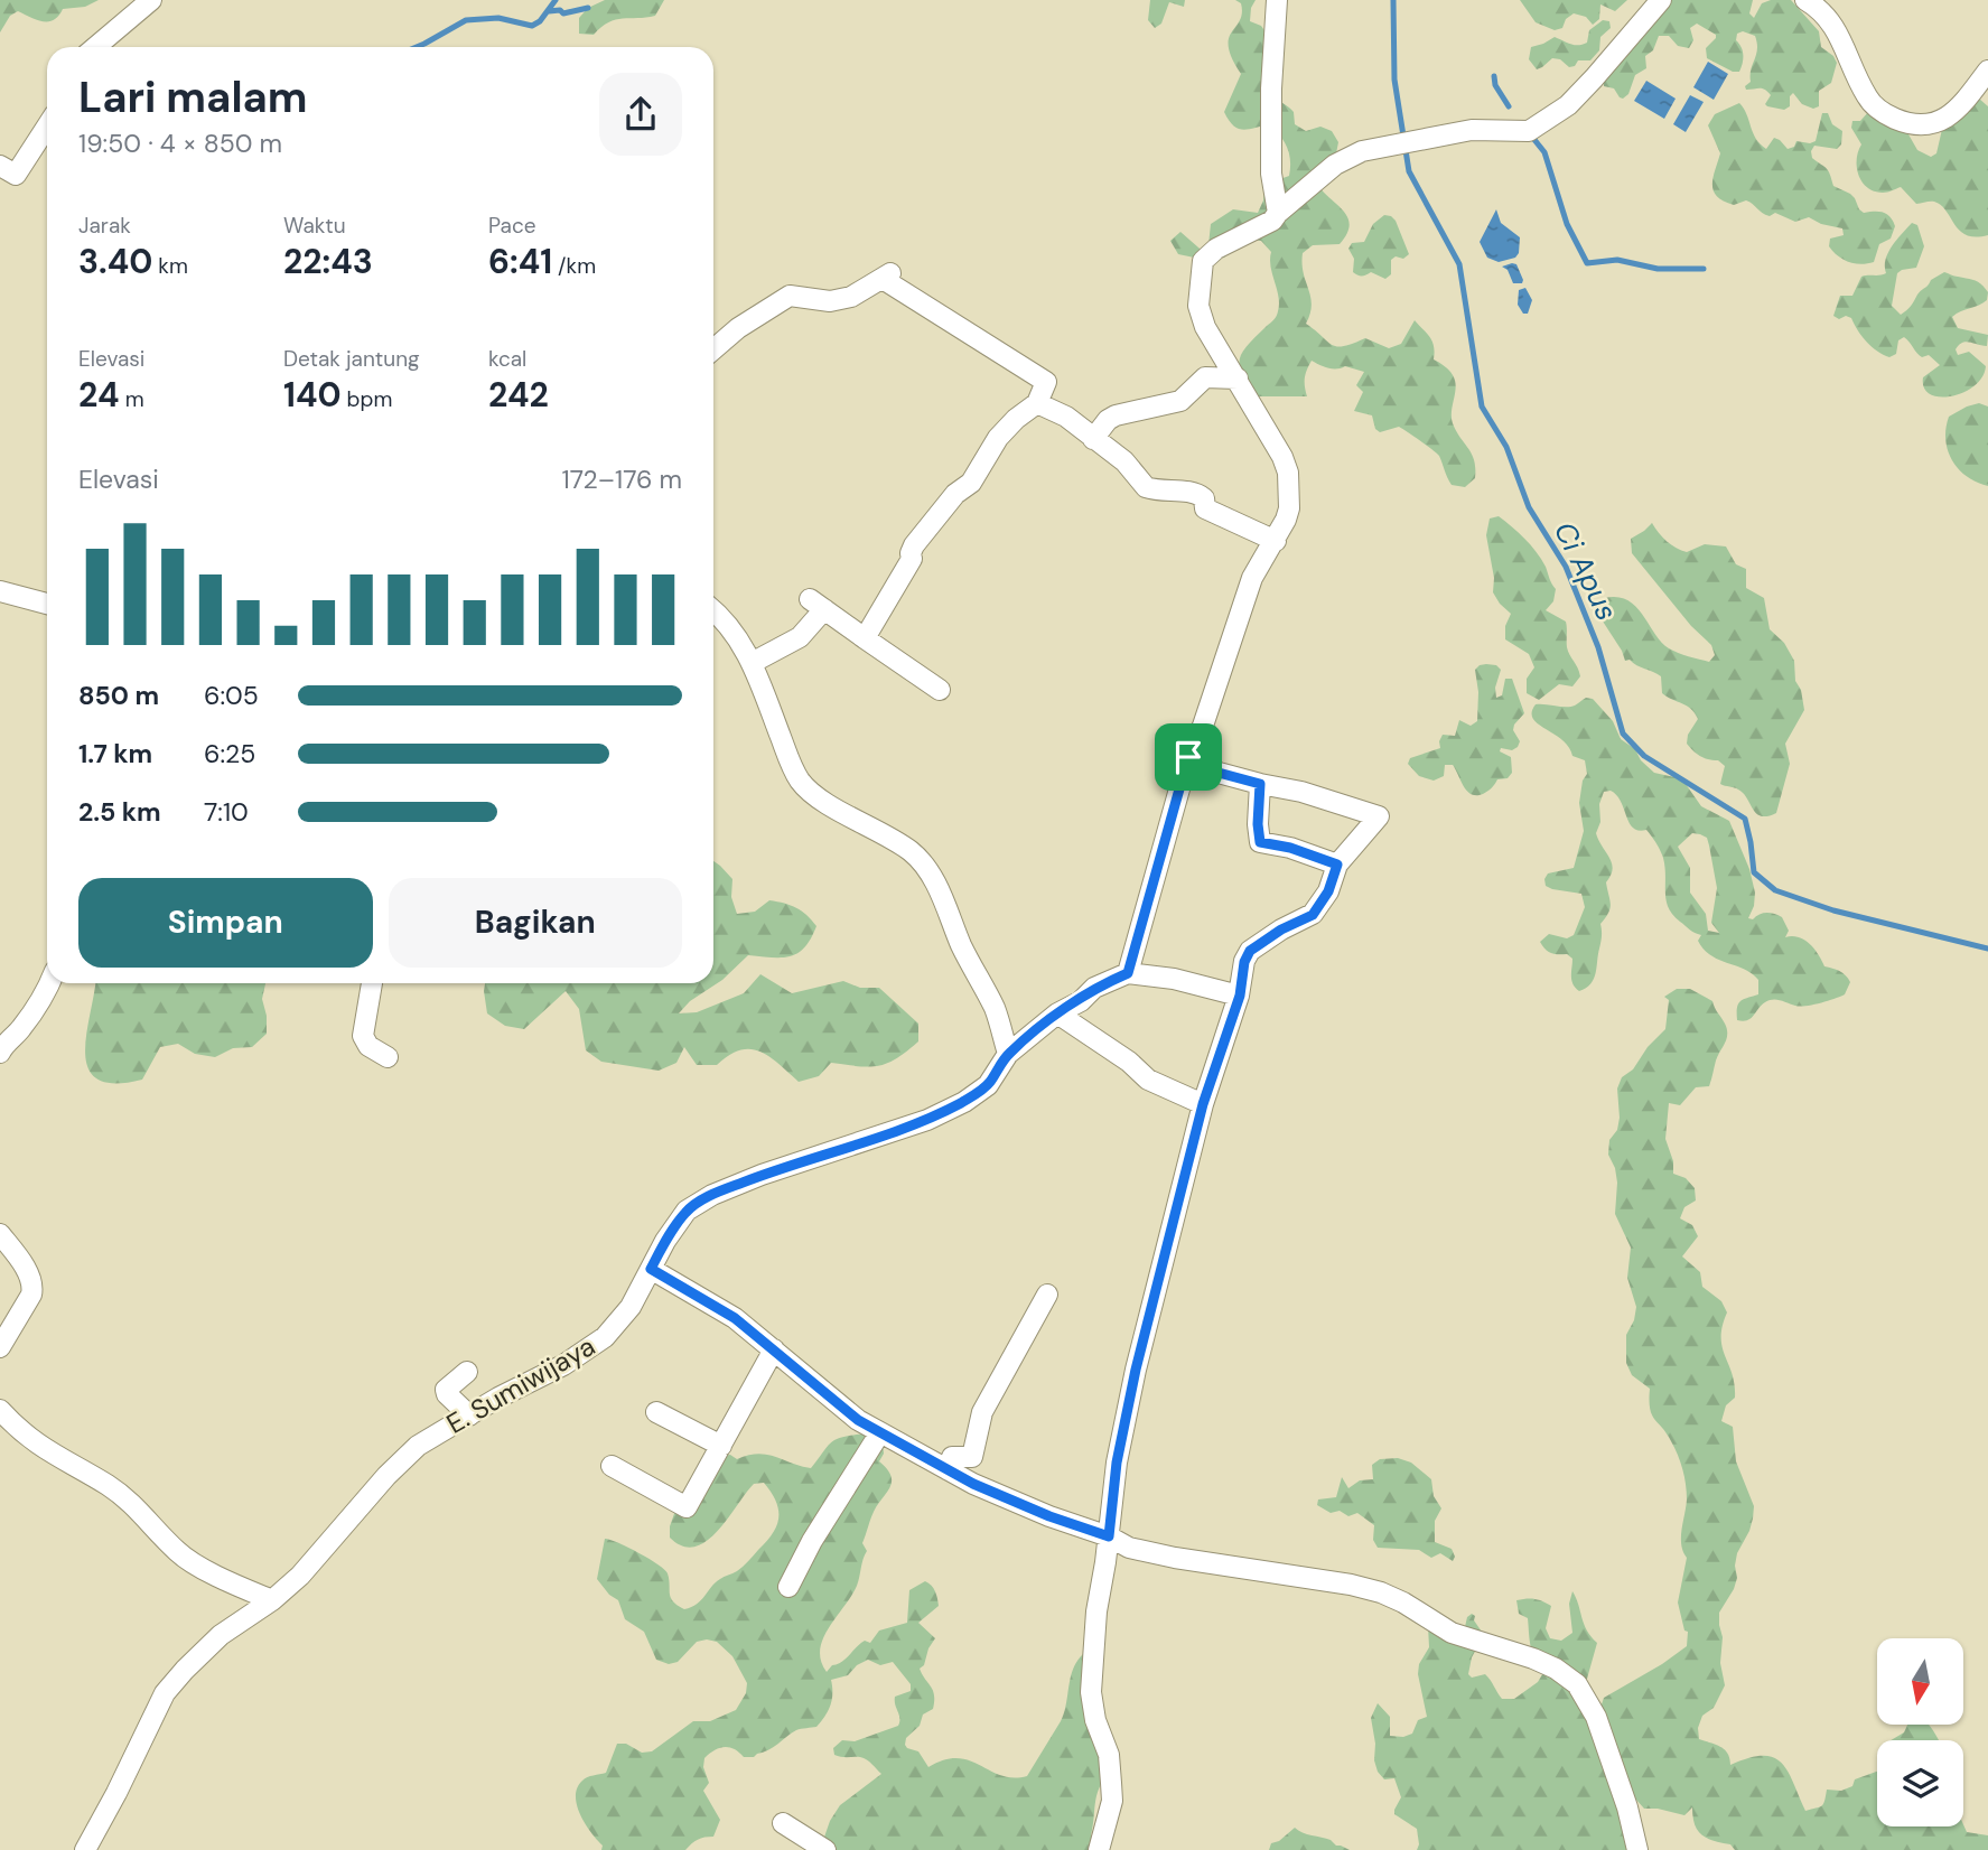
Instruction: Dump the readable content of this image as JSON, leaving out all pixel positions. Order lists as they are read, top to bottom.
{
  "streets": {
    "street": ["E. Sumiwijaya"]
  },
  "water": ["Ci Apus"],
  "north": "bottom",
  "page": {
    "heading": ["Lari malam", "19:50 · 4 × 850 m"],
    "stats": [
      ["Jarak", "3.40 km"],
      ["Waktu", "22:43"],
      ["Pace", "6:41 /km"],
      ["Elevasi", "24 m"],
      ["Detak jantung", "140 bpm"],
      ["kcal", "242"]
    ],
    "chart": ["Elevasi", "172–176 m"],
    "list": [
      {
        "name": "850 m",
        "note": "6:05"
      },
      {
        "name": "1.7 km",
        "note": "6:25"
      },
      {
        "name": "2.5 km",
        "note": "7:10"
      }
    ],
    "buttons": ["Simpan", "Bagikan"]
  }
}
